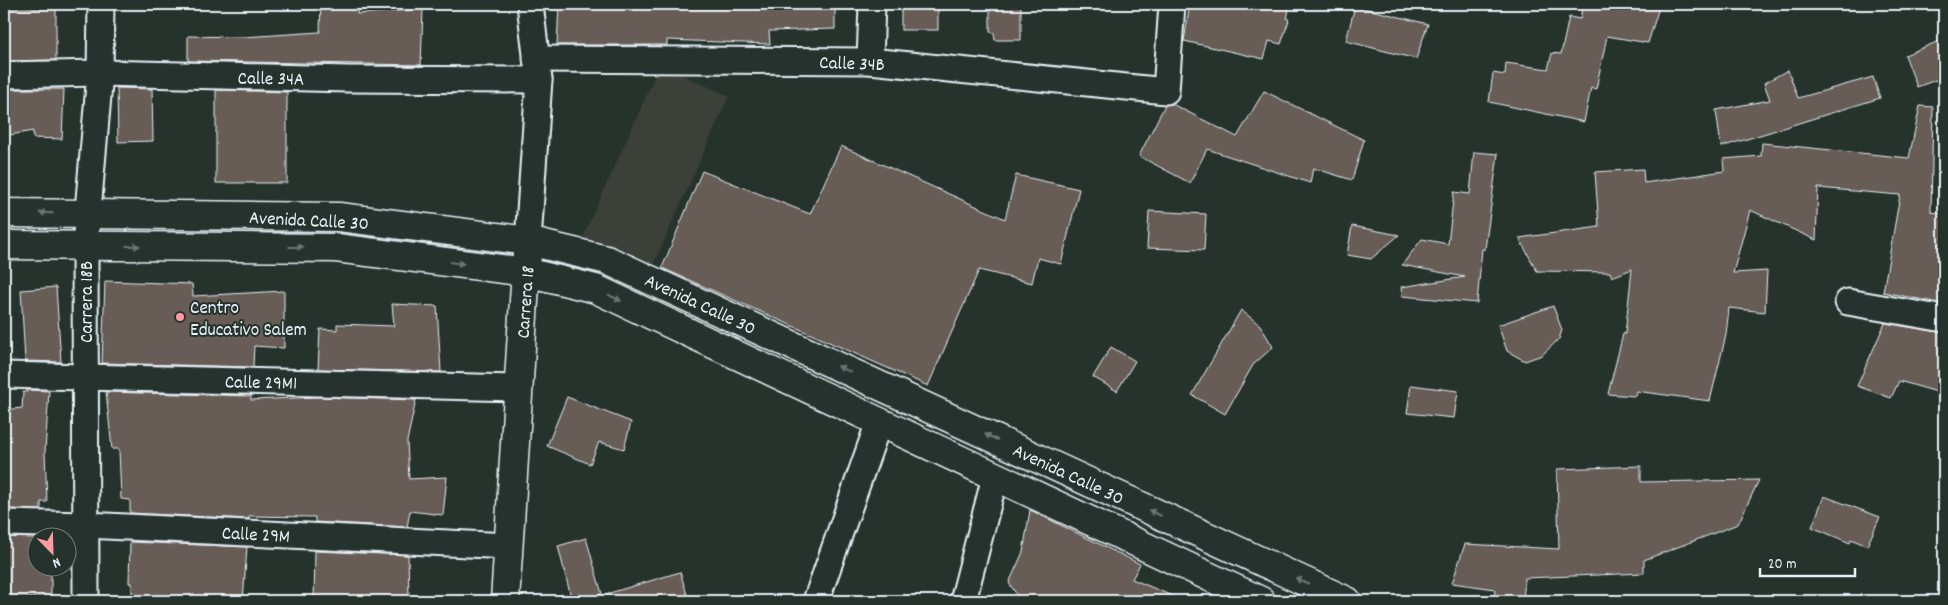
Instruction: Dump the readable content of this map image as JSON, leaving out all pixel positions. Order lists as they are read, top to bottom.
{
  "streets": {
    "main road": ["Avenida Calle 30", "Carrera 18"],
    "street": [
      "Calle 34B",
      "Calle 34A",
      "Carrera 18B",
      "Calle 29M1",
      "Calle 29M"
    ]
  },
  "crossings": [
    ["Calle 34B", "Calle 34A"],
    ["Calle 34B", "Carrera 18"],
    ["Calle 34A", "Carrera 18B"],
    ["Calle 34A", "Carrera 18"],
    ["Avenida Calle 30", "Carrera 18B"],
    ["Avenida Calle 30", "Carrera 18"],
    ["Carrera 18B", "Calle 29M1"],
    ["Carrera 18B", "Calle 29M"],
    ["Carrera 18", "Calle 29M1"],
    ["Carrera 18", "Calle 29M"]
  ],
  "places": ["Centro Educativo Salem"],
  "scale_bar": "20 m",
  "north": "bottom right"
}
